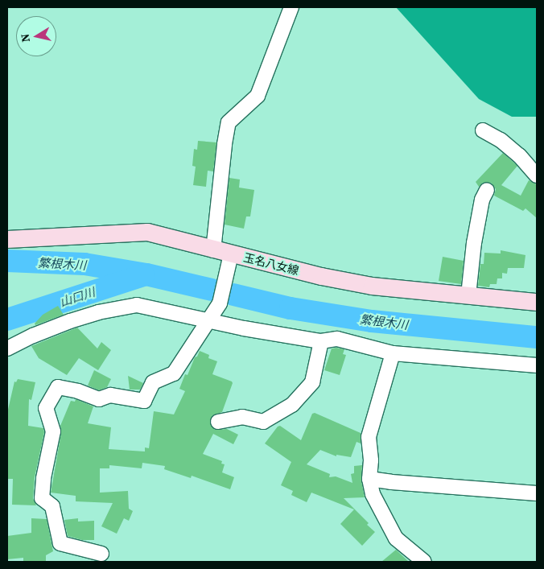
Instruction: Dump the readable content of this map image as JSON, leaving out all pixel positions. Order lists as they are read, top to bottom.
{
  "streets": {
    "main road": ["玉名八女線"]
  },
  "water": ["繁根木川", "山口川"],
  "north": "left"
}
